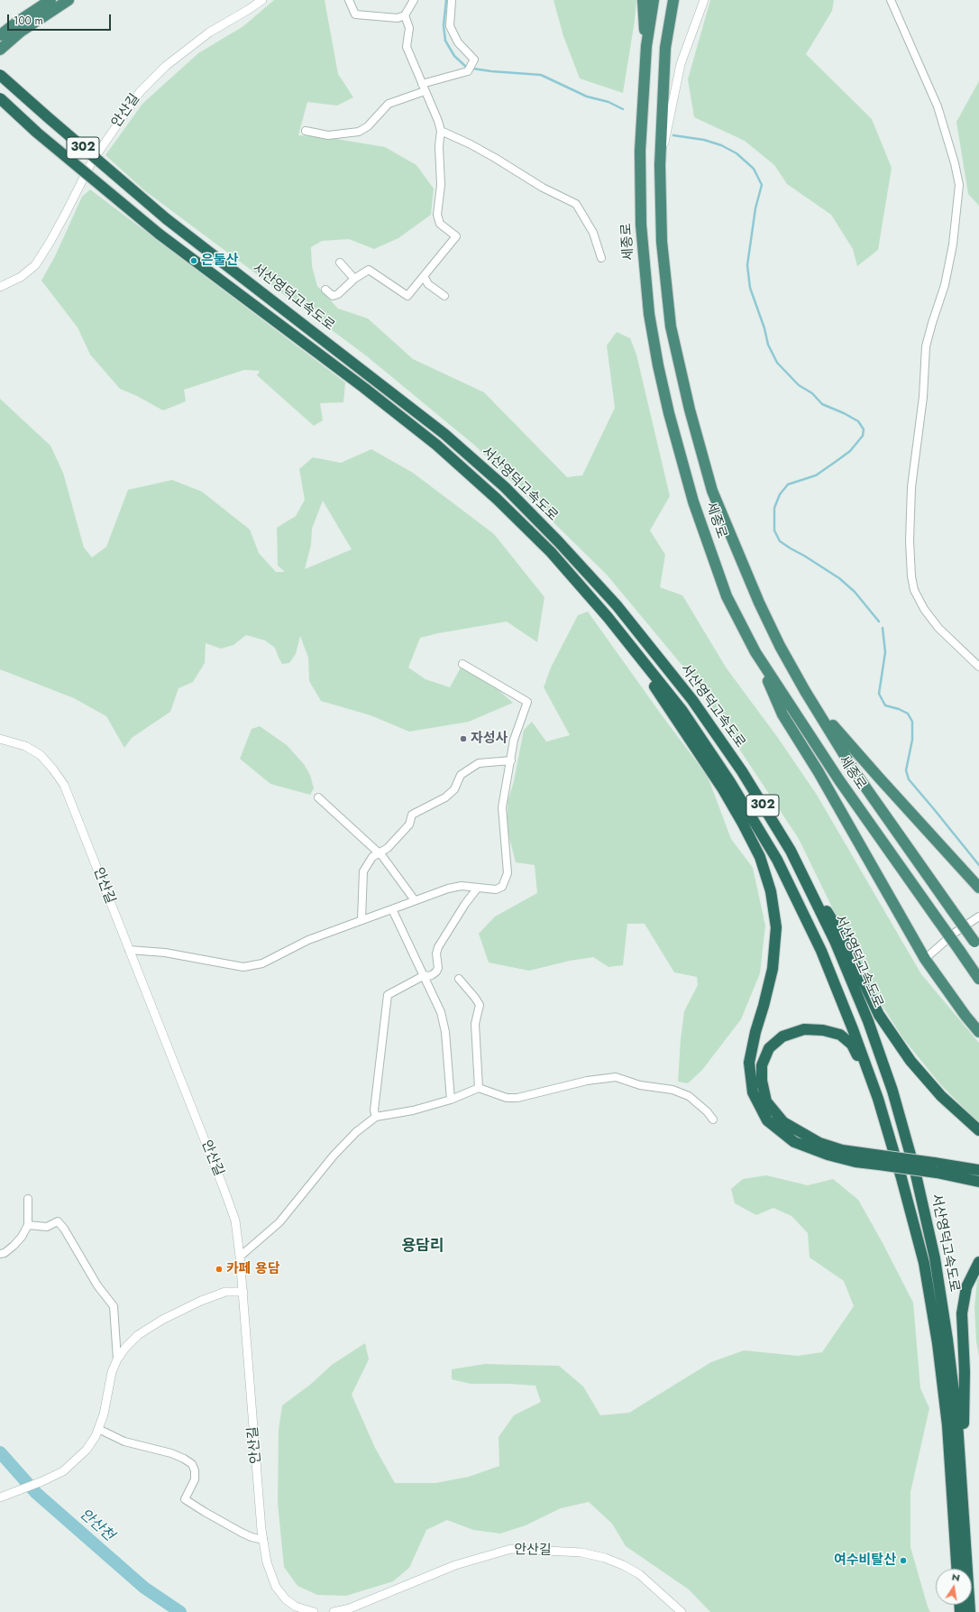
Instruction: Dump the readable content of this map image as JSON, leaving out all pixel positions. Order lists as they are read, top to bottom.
{
  "streets": {
    "highway": ["302", "세종로", "서산영덕고속도로"],
    "street": ["안산길"]
  },
  "districts": ["용담리"],
  "water": ["안산천"],
  "places": [
    "은둘산",
    "자성사",
    "카페 용담",
    "여수비탈산"
  ],
  "scale_bar": "100 m",
  "north": "top"
}
